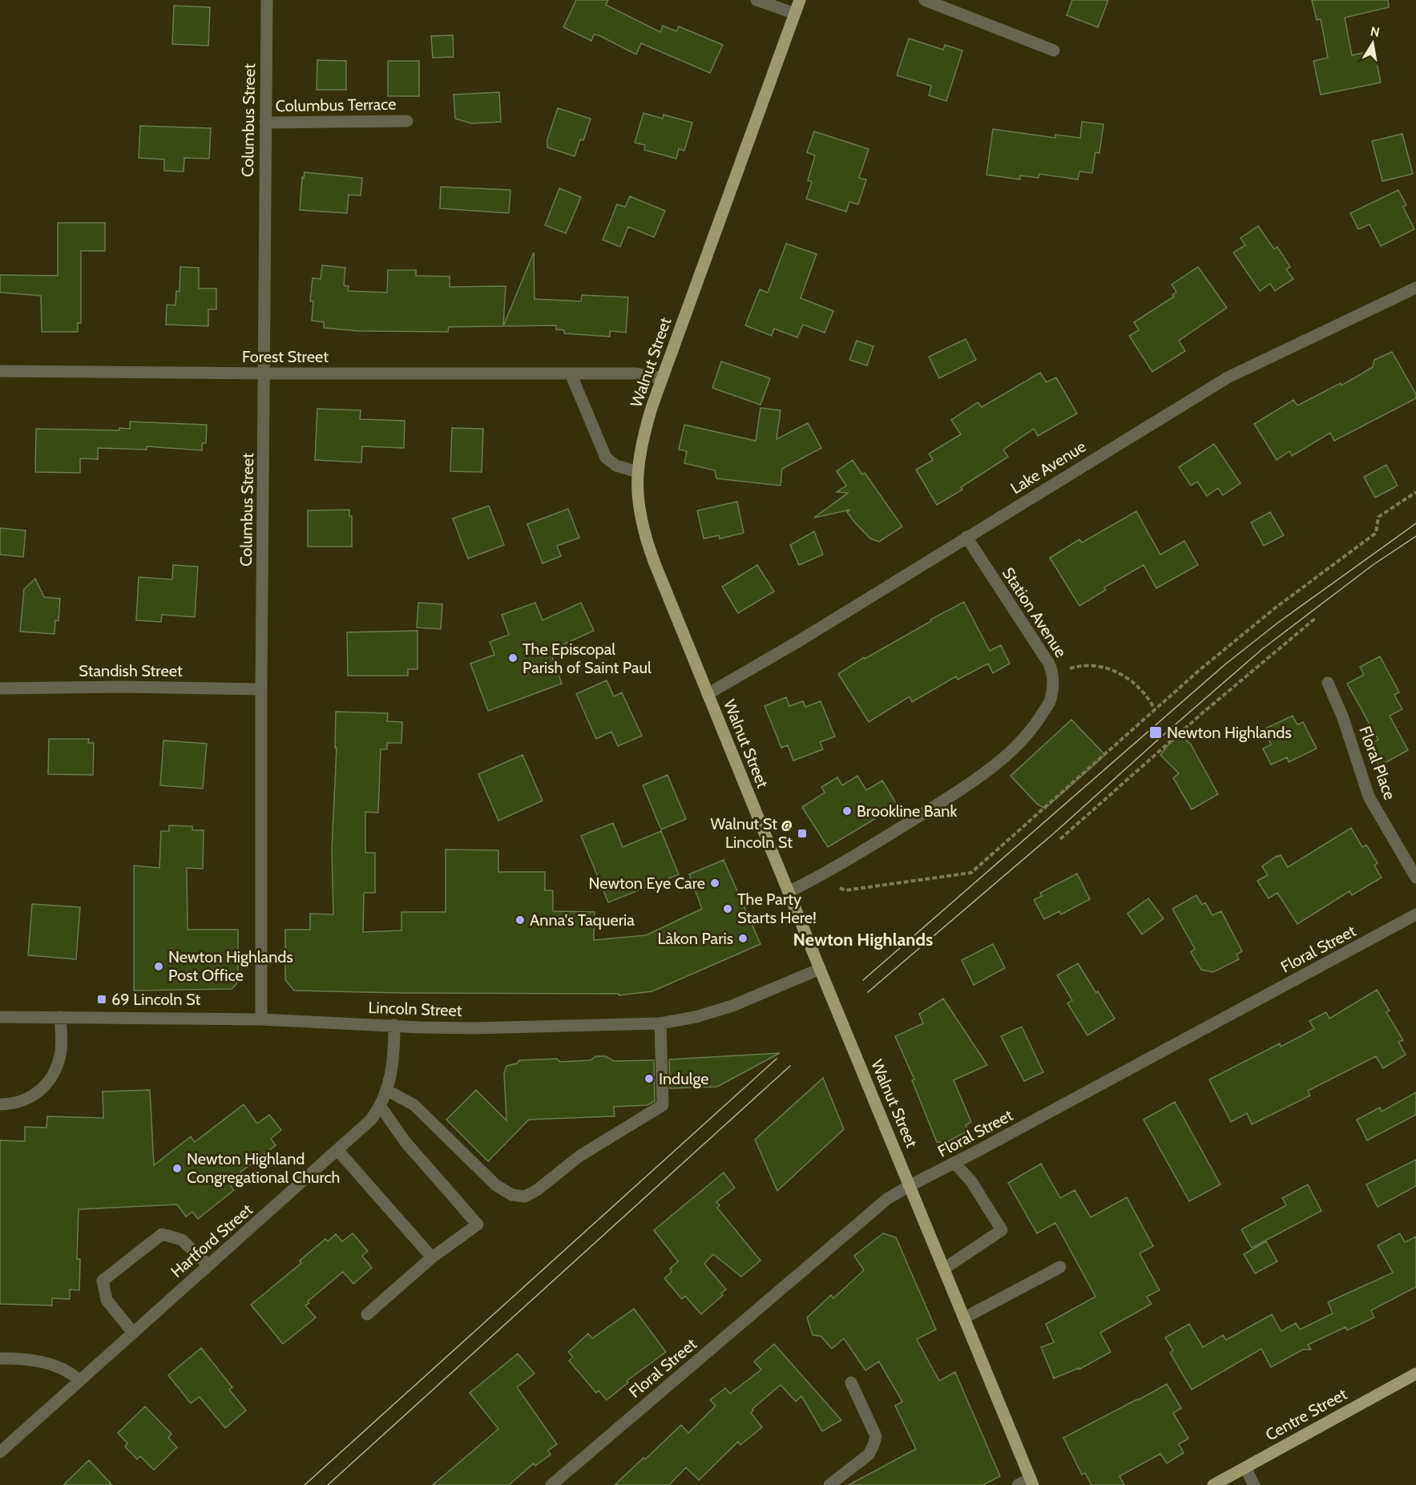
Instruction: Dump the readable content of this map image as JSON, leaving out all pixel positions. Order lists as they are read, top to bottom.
{
  "streets": {
    "main road": ["Walnut Street", "Centre Street"],
    "street": [
      "Columbus Terrace",
      "Columbus Street",
      "Forest Street",
      "Lake Avenue",
      "Station Avenue",
      "Standish Street",
      "Floral Place",
      "Floral Street",
      "Lincoln Street",
      "Hartford Street"
    ]
  },
  "crossings": [
    ["Columbus Terrace", "Columbus Street"],
    ["Columbus Street", "Forest Street"],
    ["Columbus Street", "Standish Street"],
    ["Columbus Street", "Lincoln Street"],
    ["Forest Street", "Walnut Street"],
    ["Walnut Street", "Lake Avenue"],
    ["Walnut Street", "Station Avenue"],
    ["Walnut Street", "Floral Street"],
    ["Walnut Street", "Lincoln Street"],
    ["Lake Avenue", "Station Avenue"],
    ["Lincoln Street", "Hartford Street"]
  ],
  "districts": ["Newton Highlands"],
  "places": {
    "other": [
      "The Episcopal Parish of Saint Paul",
      "Brookline Bank",
      "Newton Eye Care",
      "The Party Starts Here!",
      "Anna's Taqueria",
      "Làkon Paris",
      "Newton Highlands Post Office",
      "Indulge",
      "Newton Highland Congregational Church"
    ],
    "transit": ["Newton Highlands", "Walnut St @ Lincoln St", "69 Lincoln St"]
  },
  "north": "top"
}
